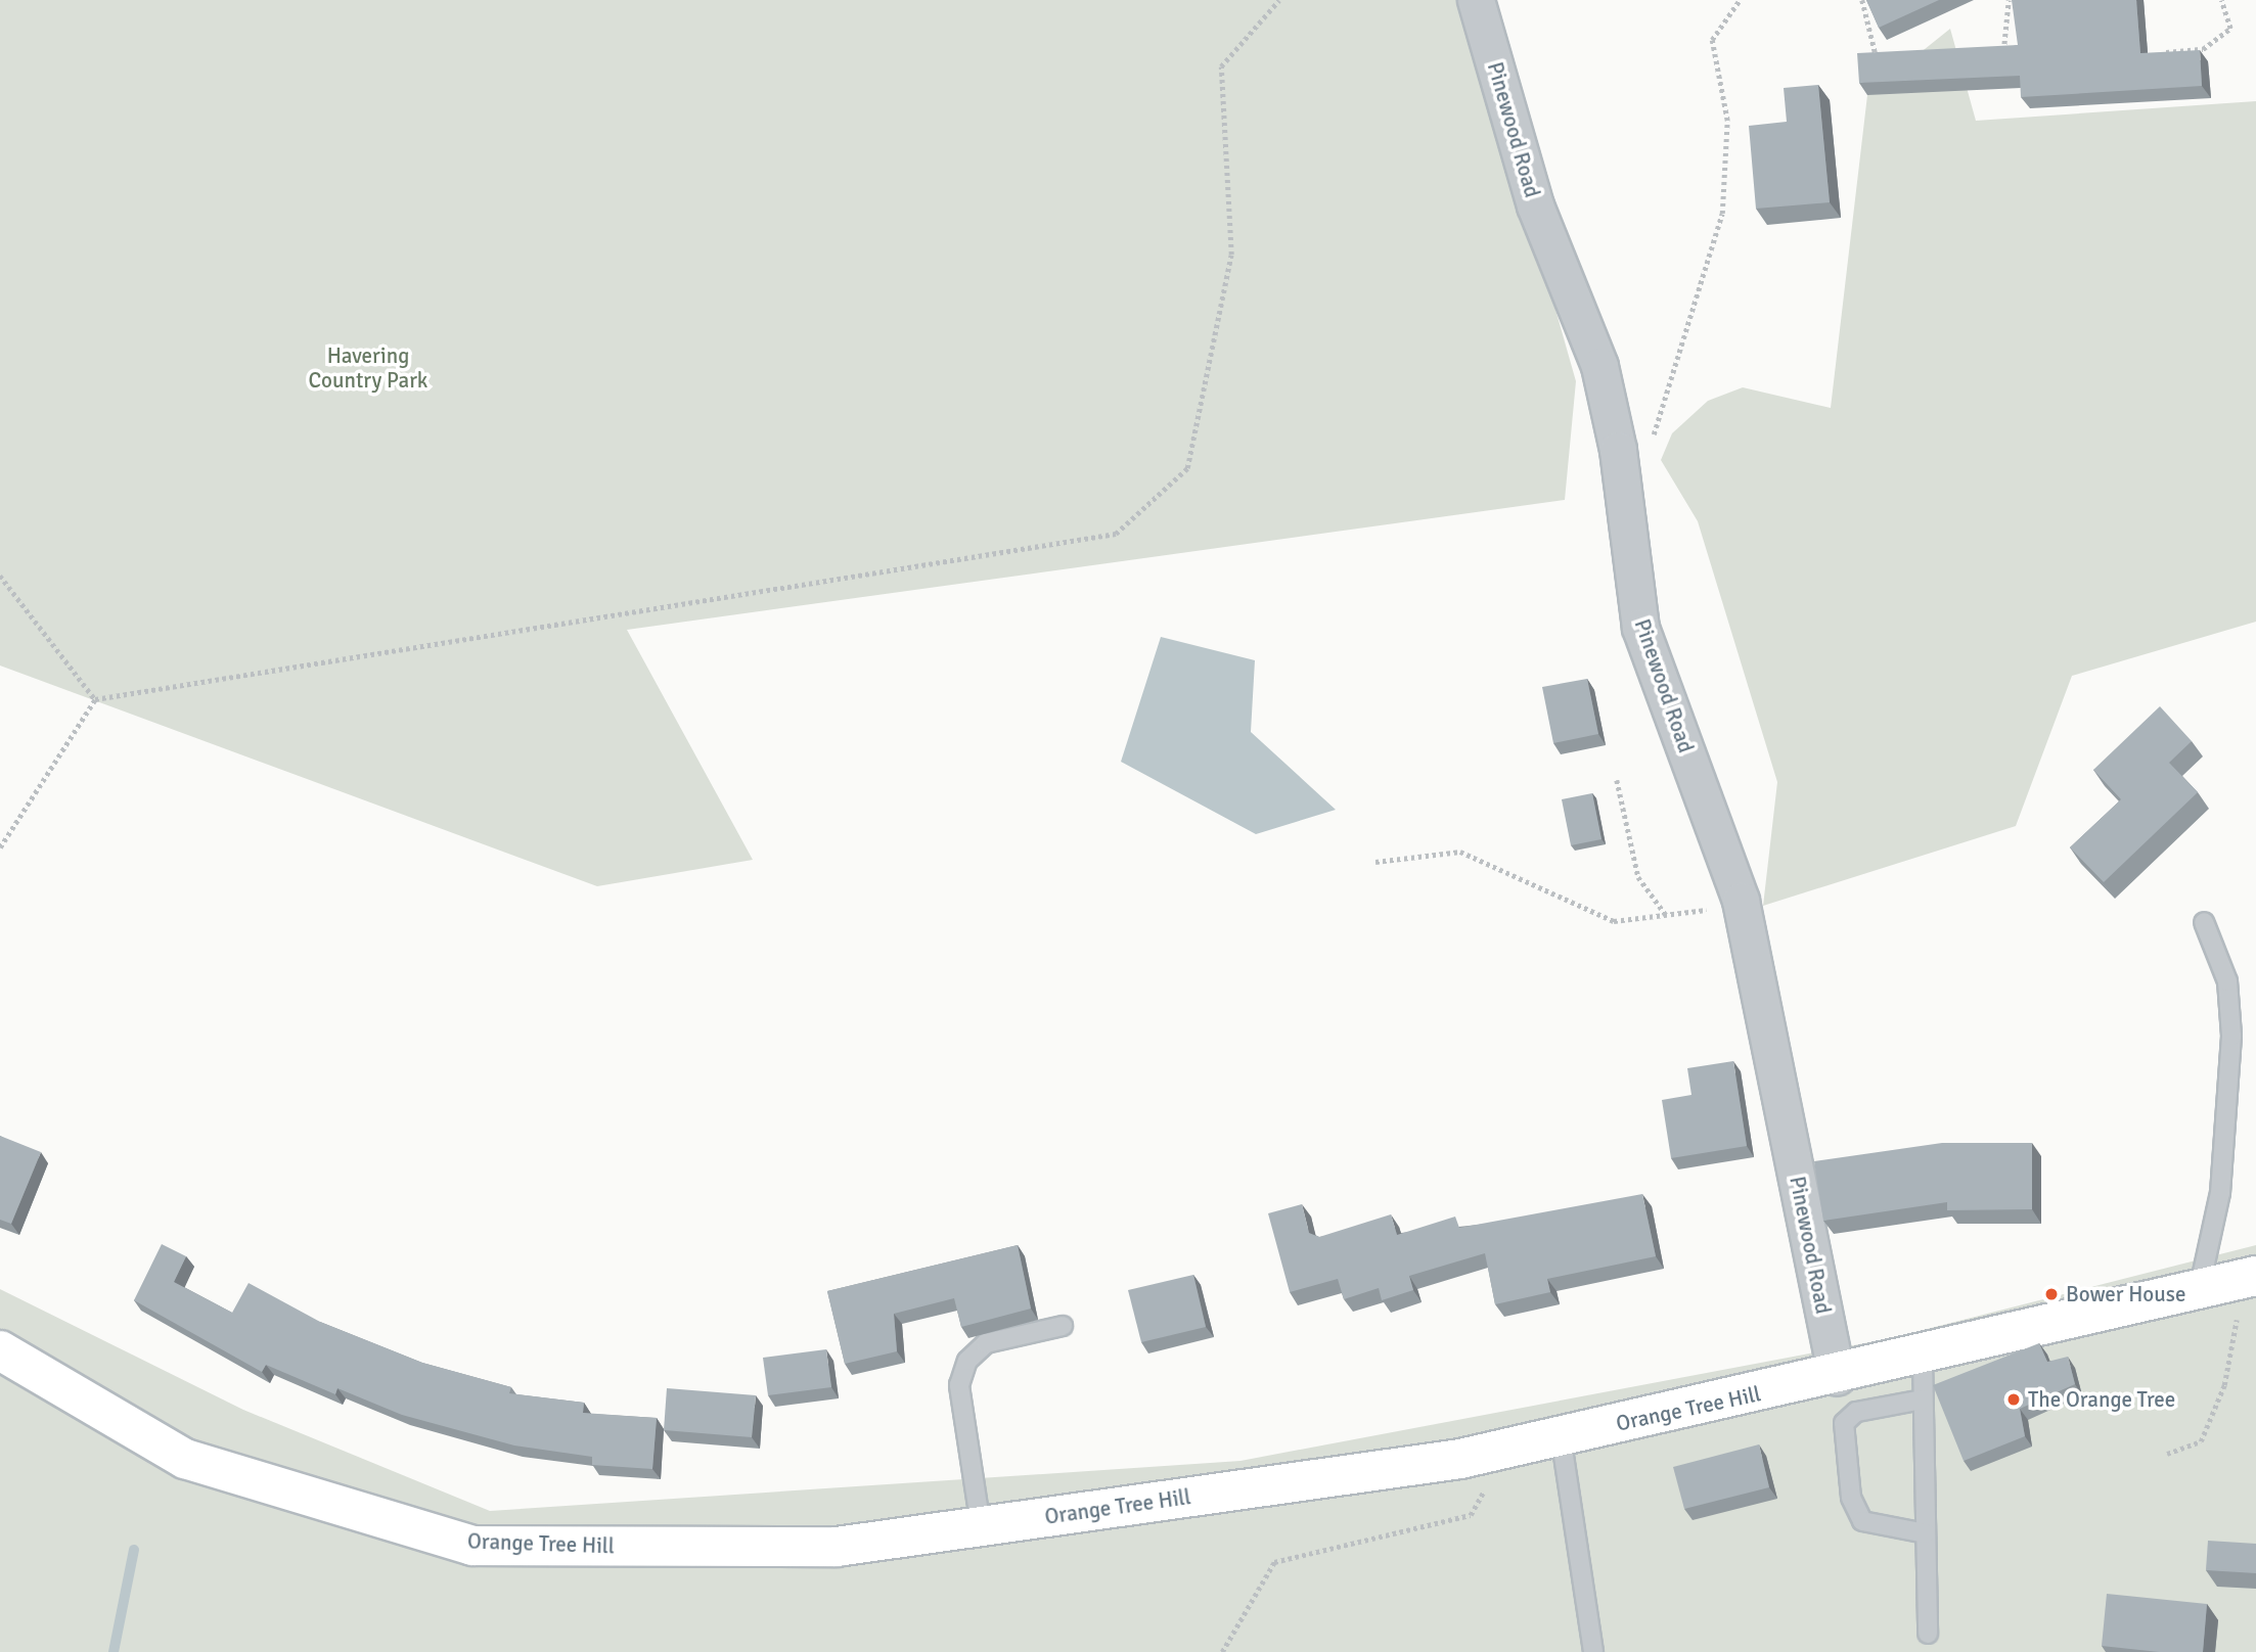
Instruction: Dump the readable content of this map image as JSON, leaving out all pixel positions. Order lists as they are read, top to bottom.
{
  "streets": {
    "main road": ["Orange Tree Hill"],
    "street": ["Pinewood Road"]
  },
  "crossings": [
    ["Pinewood Road", "Orange Tree Hill"]
  ],
  "parks": ["Havering Country Park"],
  "places": ["Bower House", "The Orange Tree"]
}
